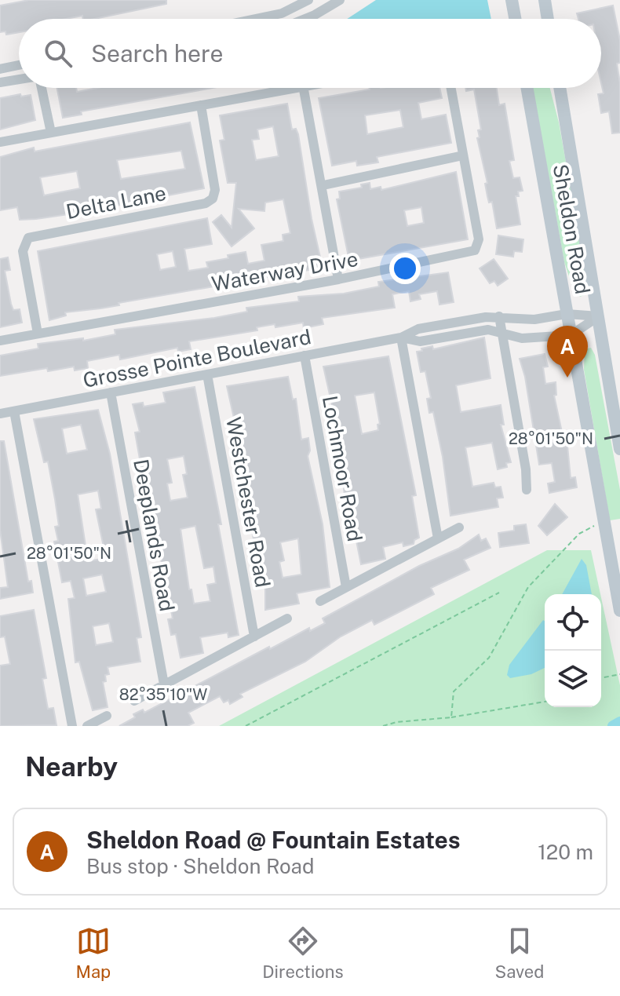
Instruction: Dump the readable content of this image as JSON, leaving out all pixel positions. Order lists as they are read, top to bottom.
{
  "streets": {
    "main road": ["Sheldon Road"],
    "street": [
      "Delta Lane",
      "Waterway Drive",
      "Grosse Pointe Boulevard",
      "Lochmoor Road",
      "Westchester Road",
      "Deeplands Road"
    ]
  },
  "crossings": [
    ["Delta Lane", "Waterway Drive"],
    ["Sheldon Road", "Grosse Pointe Boulevard"],
    ["Grosse Pointe Boulevard", "Lochmoor Road"],
    ["Grosse Pointe Boulevard", "Westchester Road"],
    ["Grosse Pointe Boulevard", "Deeplands Road"]
  ],
  "page": {
    "search": "Search here",
    "pins": "A",
    "heading": "Nearby",
    "list": [
      {
        "mark": "A",
        "name": "Sheldon Road @ Fountain Estates",
        "note": "Bus stop · Sheldon Road",
        "value": "120 m"
      }
    ],
    "nav": ["Map", "Directions", "Saved"]
  },
  "coordinates": ["28°01'50\"N", "82°35'10\"W"]
}
